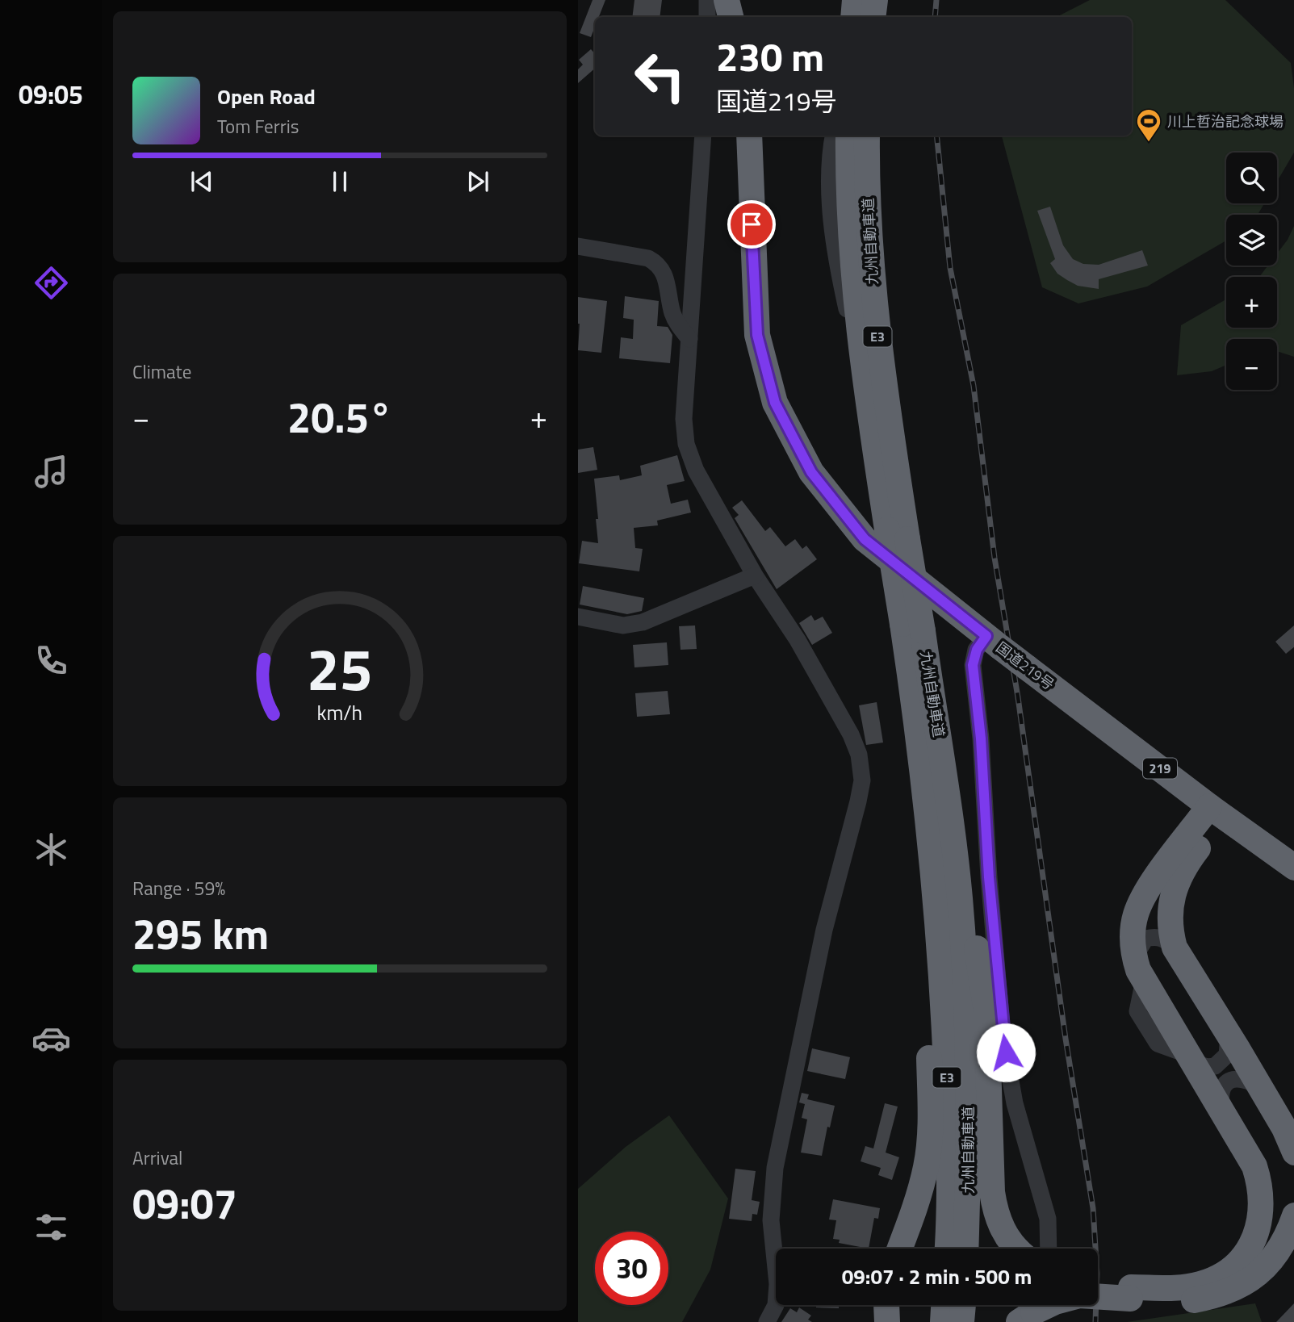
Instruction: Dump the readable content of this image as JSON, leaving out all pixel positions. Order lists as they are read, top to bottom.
{
  "streets": {
    "highway": [
      "九州自動車道",
      "E3",
      "国道219号",
      "219"
    ]
  },
  "places": {
    "sports": ["川上哲治記念球場"]
  },
  "page": {
    "tabs": "09:05",
    "turn": ["230 m", "国道219号"],
    "song": ["Open Road", "Tom Ferris"],
    "map_buttons": ["+", "−"],
    "tile": [
      "Climate",
      ["Range · 59%", "295 km"],
      ["Arrival", "09:07"]
    ],
    "heat": ["−", "20.5°", "+"],
    "limit": "30",
    "trip": "09:07 · 2 min · 500 m",
    "gauge": ["25", "km/h"]
  }
}
